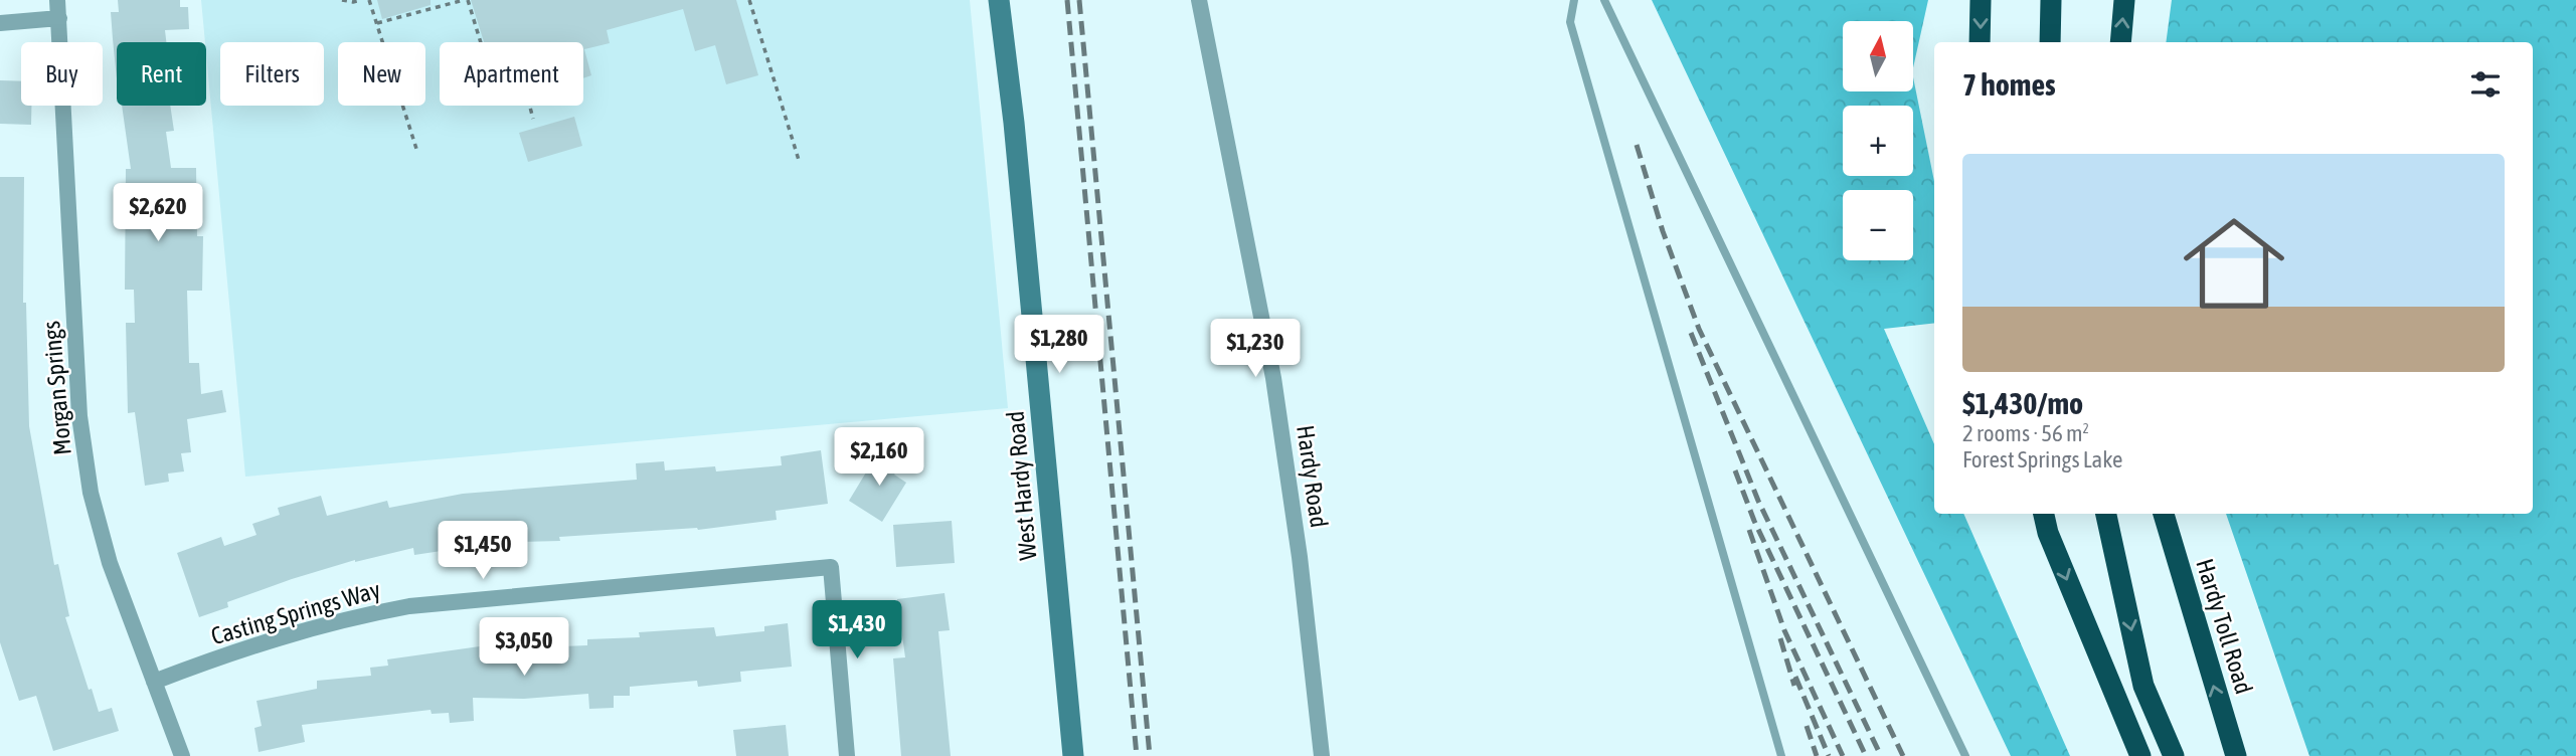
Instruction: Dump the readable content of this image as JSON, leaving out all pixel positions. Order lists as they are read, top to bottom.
{
  "streets": {
    "highway": ["Hardy Toll Road"],
    "main road": ["West Hardy Road"],
    "street": ["Morgan Springs", "Hardy Road", "Casting Springs Way"]
  },
  "crossings": [
    ["Morgan Springs", "Casting Springs Way"]
  ],
  "north": "top",
  "page": {
    "map_buttons": ["+", "−"],
    "chip": [
      "Buy",
      "Rent",
      "Filters",
      "New",
      "Apartment"
    ],
    "heading": "7 homes",
    "list": [
      {
        "name": "$1,430/mo",
        "note": "2 rooms · 56 m² · Forest Springs Lake"
      }
    ],
    "price": [
      "$2,620",
      "$1,280",
      "$1,230",
      "$2,160",
      "$1,450",
      "$1,430",
      "$3,050"
    ]
  }
}
